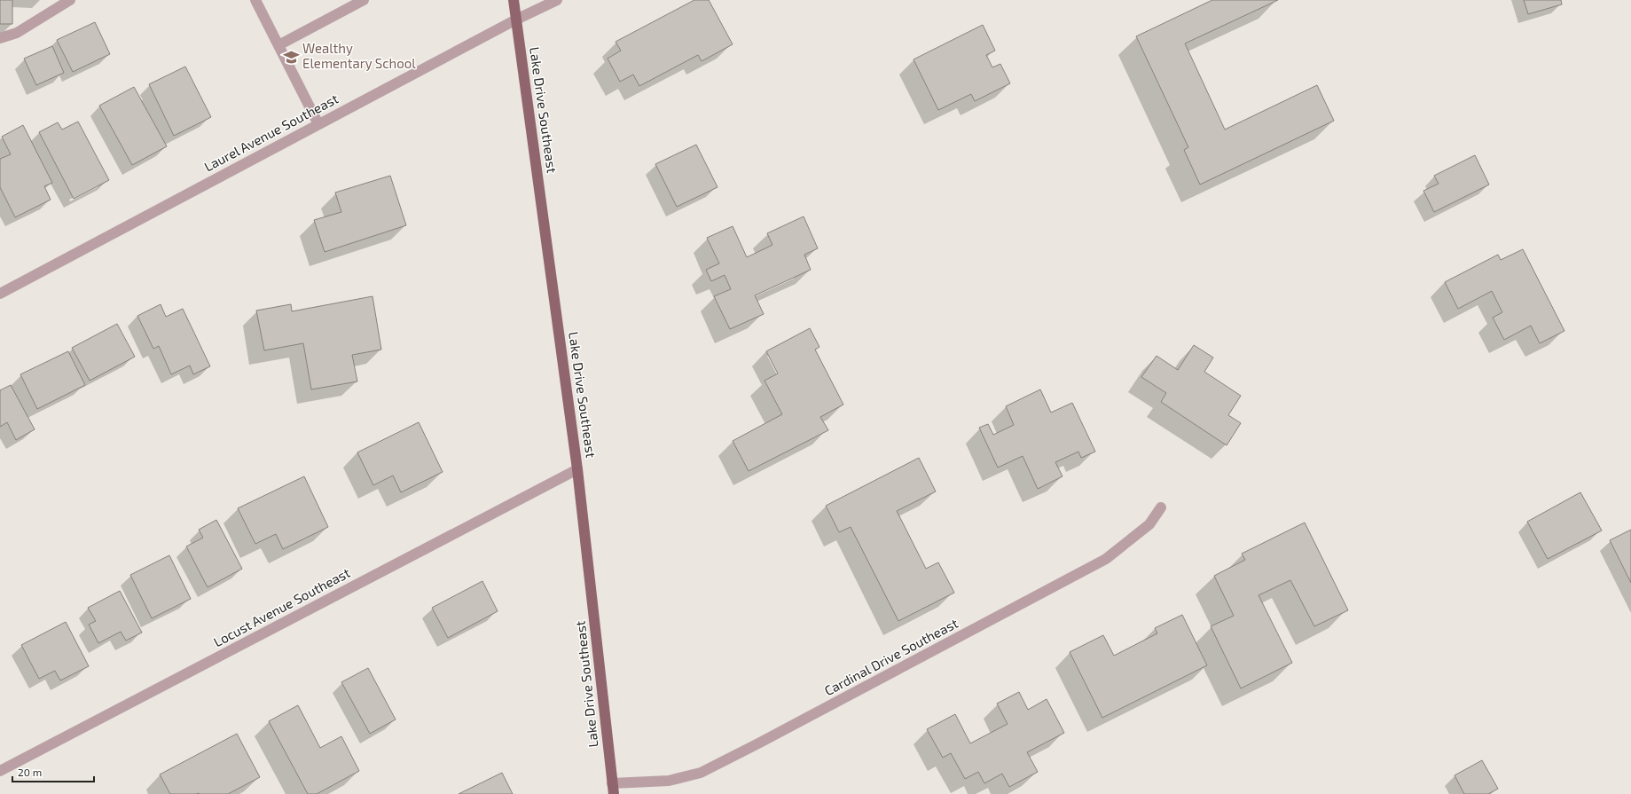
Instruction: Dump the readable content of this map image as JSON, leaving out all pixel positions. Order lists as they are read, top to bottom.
{
  "streets": {
    "main road": ["Lake Drive Southeast"],
    "street": ["Laurel Avenue Southeast", "Locust Avenue Southeast", "Cardinal Drive Southeast"]
  },
  "crossings": [
    ["Lake Drive Southeast", "Laurel Avenue Southeast"],
    ["Lake Drive Southeast", "Locust Avenue Southeast"],
    ["Lake Drive Southeast", "Cardinal Drive Southeast"]
  ],
  "places": {
    "school or university": ["Wealthy Elementary School"]
  },
  "scale_bar": "20 m"
}
